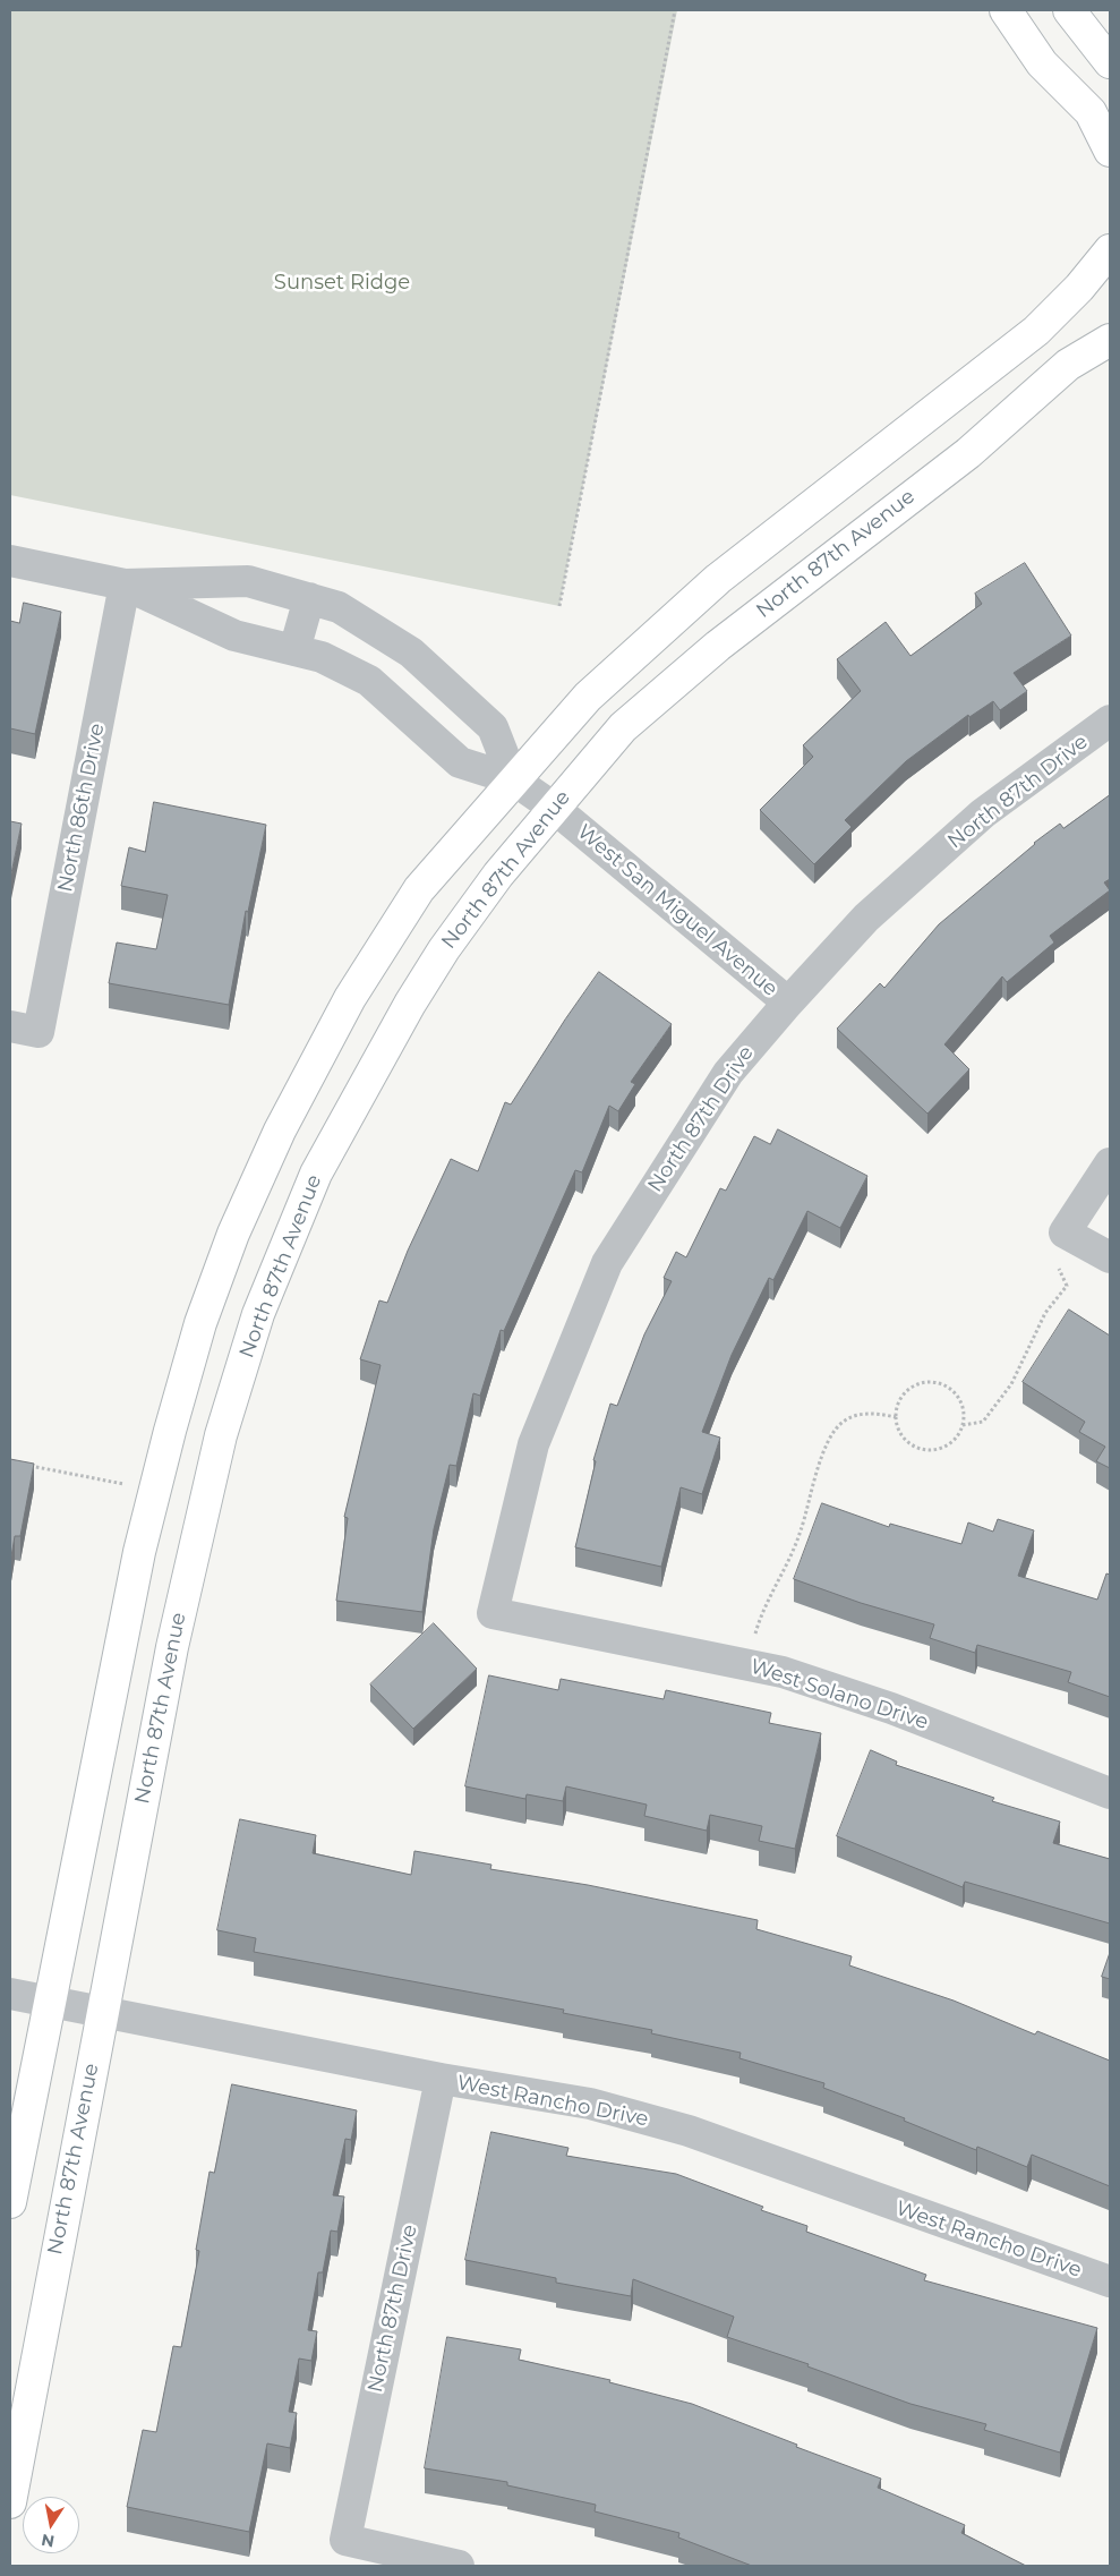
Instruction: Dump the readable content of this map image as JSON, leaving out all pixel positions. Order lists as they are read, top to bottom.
{
  "streets": {
    "street": [
      "North 87th Avenue",
      "North 87th Drive",
      "North 86th Drive",
      "West San Miguel Avenue",
      "West Solano Drive",
      "West Rancho Drive"
    ]
  },
  "crossings": [
    ["North 87th Avenue", "West San Miguel Avenue"],
    ["North 87th Avenue", "West Rancho Drive"],
    ["North 87th Drive", "West San Miguel Avenue"],
    ["North 87th Drive", "West Solano Drive"],
    ["North 87th Drive", "West Rancho Drive"],
    ["North 86th Drive", "West San Miguel Avenue"]
  ],
  "parks": ["Sunset Ridge"],
  "north": "bottom"
}
